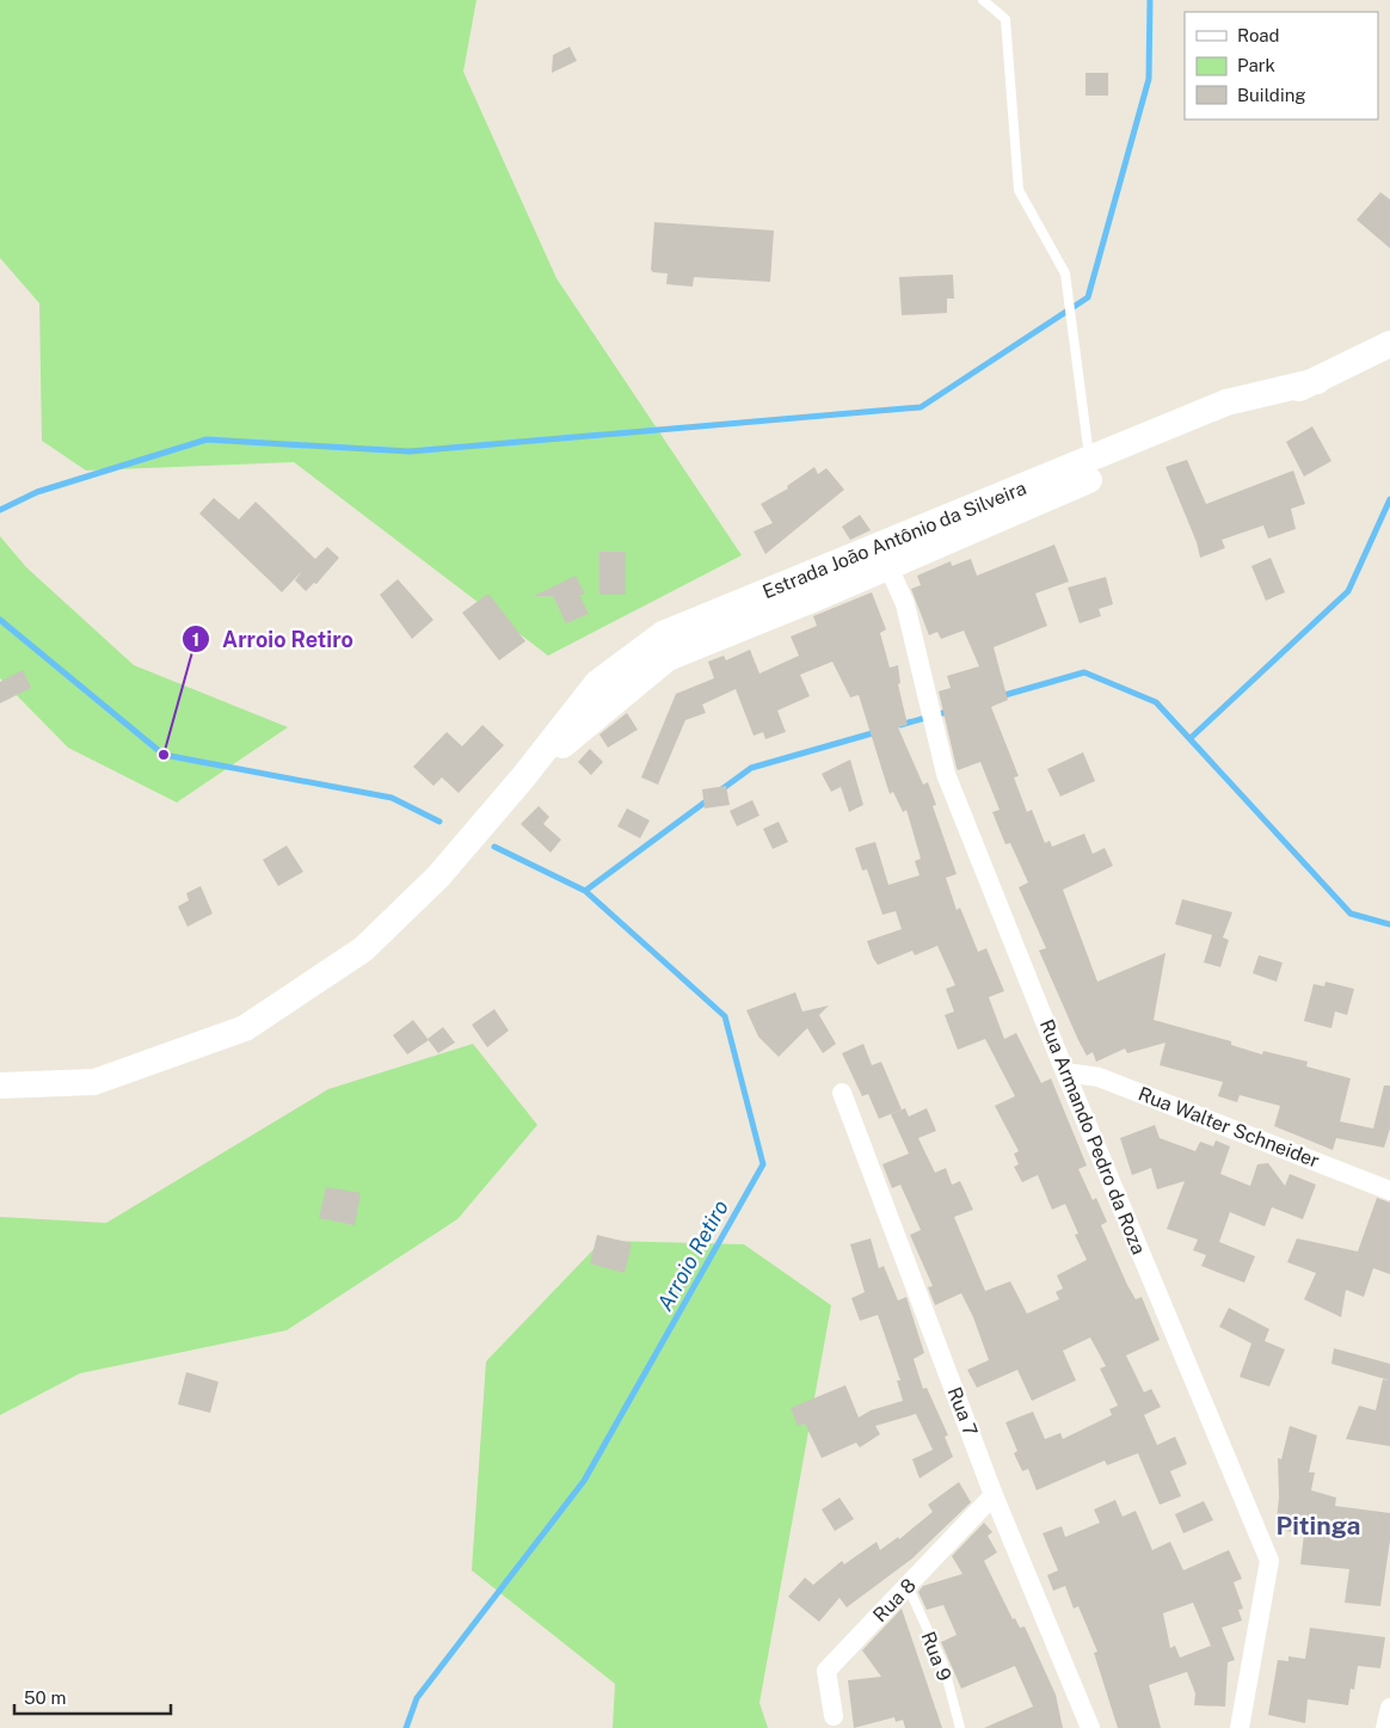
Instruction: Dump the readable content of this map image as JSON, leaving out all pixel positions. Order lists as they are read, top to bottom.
{
  "streets": {
    "main road": ["Estrada João Antônio da Silveira"],
    "street": [
      "Rua Walter Schneider",
      "Rua Armando Pedro da Roza",
      "Rua 7",
      "Rua 8"
    ],
    "lane": ["Rua 9"]
  },
  "crossings": [
    ["Estrada João Antônio da Silveira", "Rua Armando Pedro da Roza"],
    ["Rua Walter Schneider", "Rua Armando Pedro da Roza"],
    ["Rua 7", "Rua 8"],
    ["Rua 8", "Rua 9"]
  ],
  "districts": ["Pitinga"],
  "water": ["Arroio Retiro"],
  "places": ["Arroio Retiro"],
  "legend": ["Road", "Park", "Building"],
  "scale_bar": "50 m"
}
